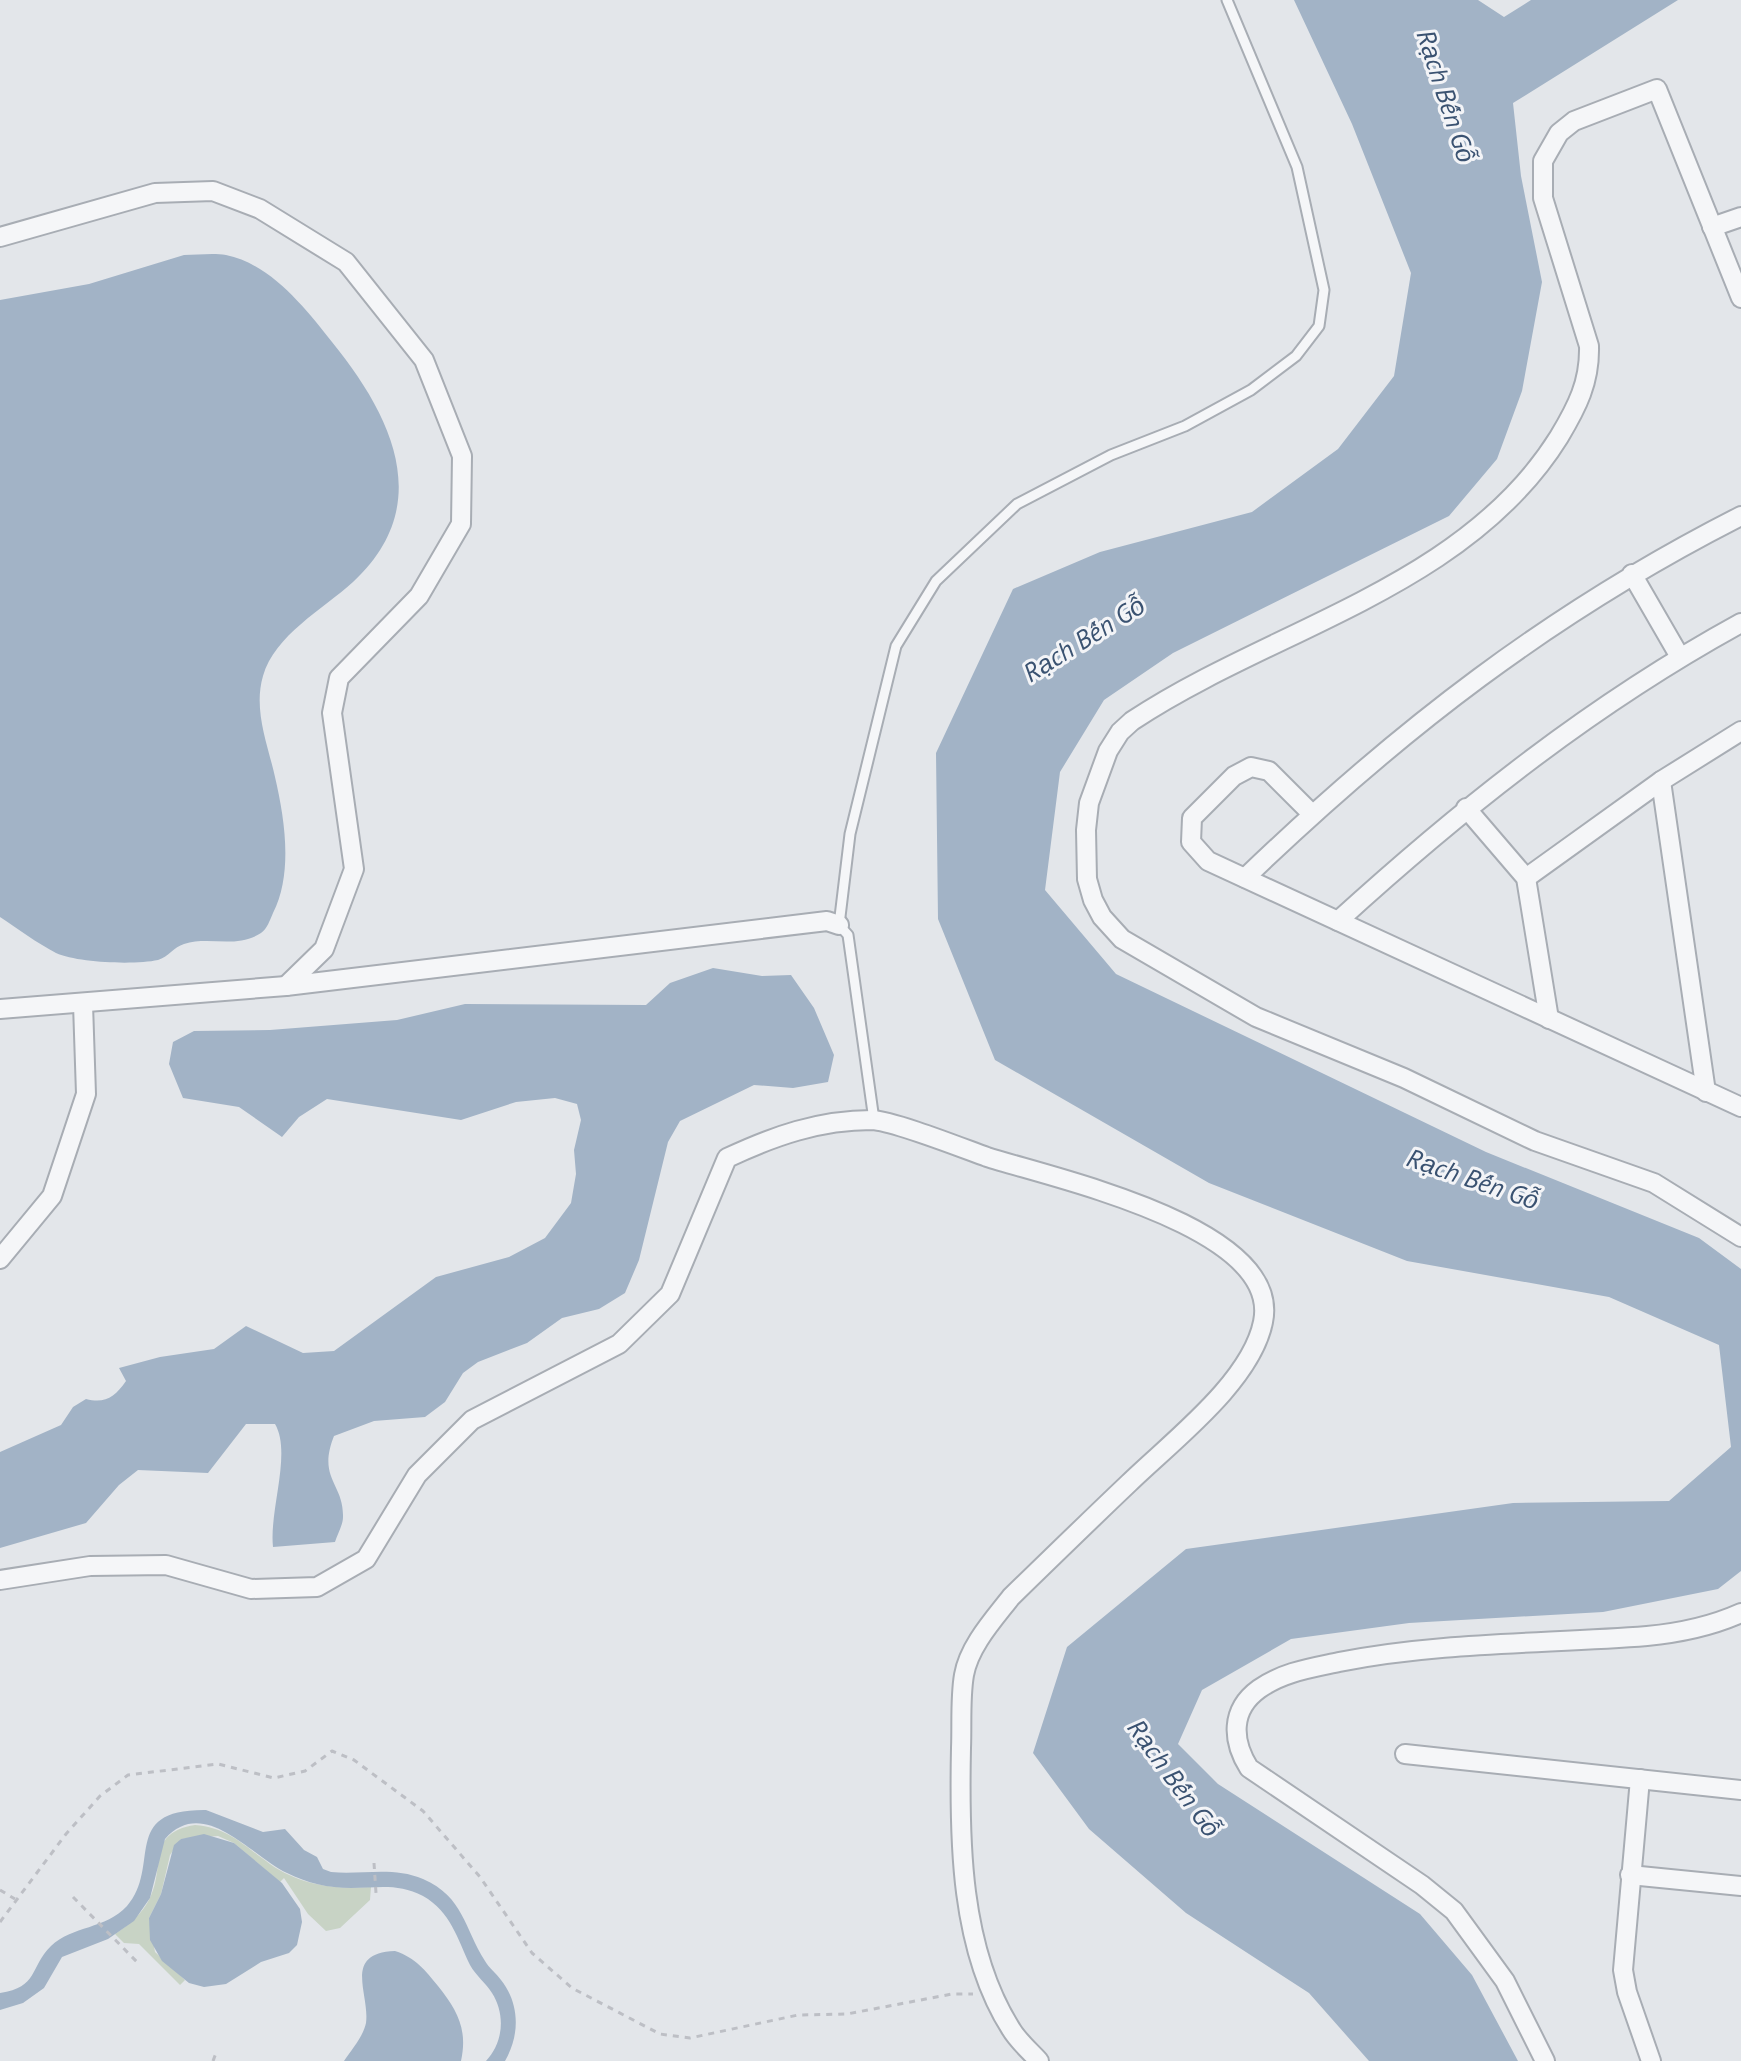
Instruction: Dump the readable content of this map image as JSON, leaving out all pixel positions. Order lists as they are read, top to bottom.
{
  "water": ["Rạch Bến Gỗ"]
}
